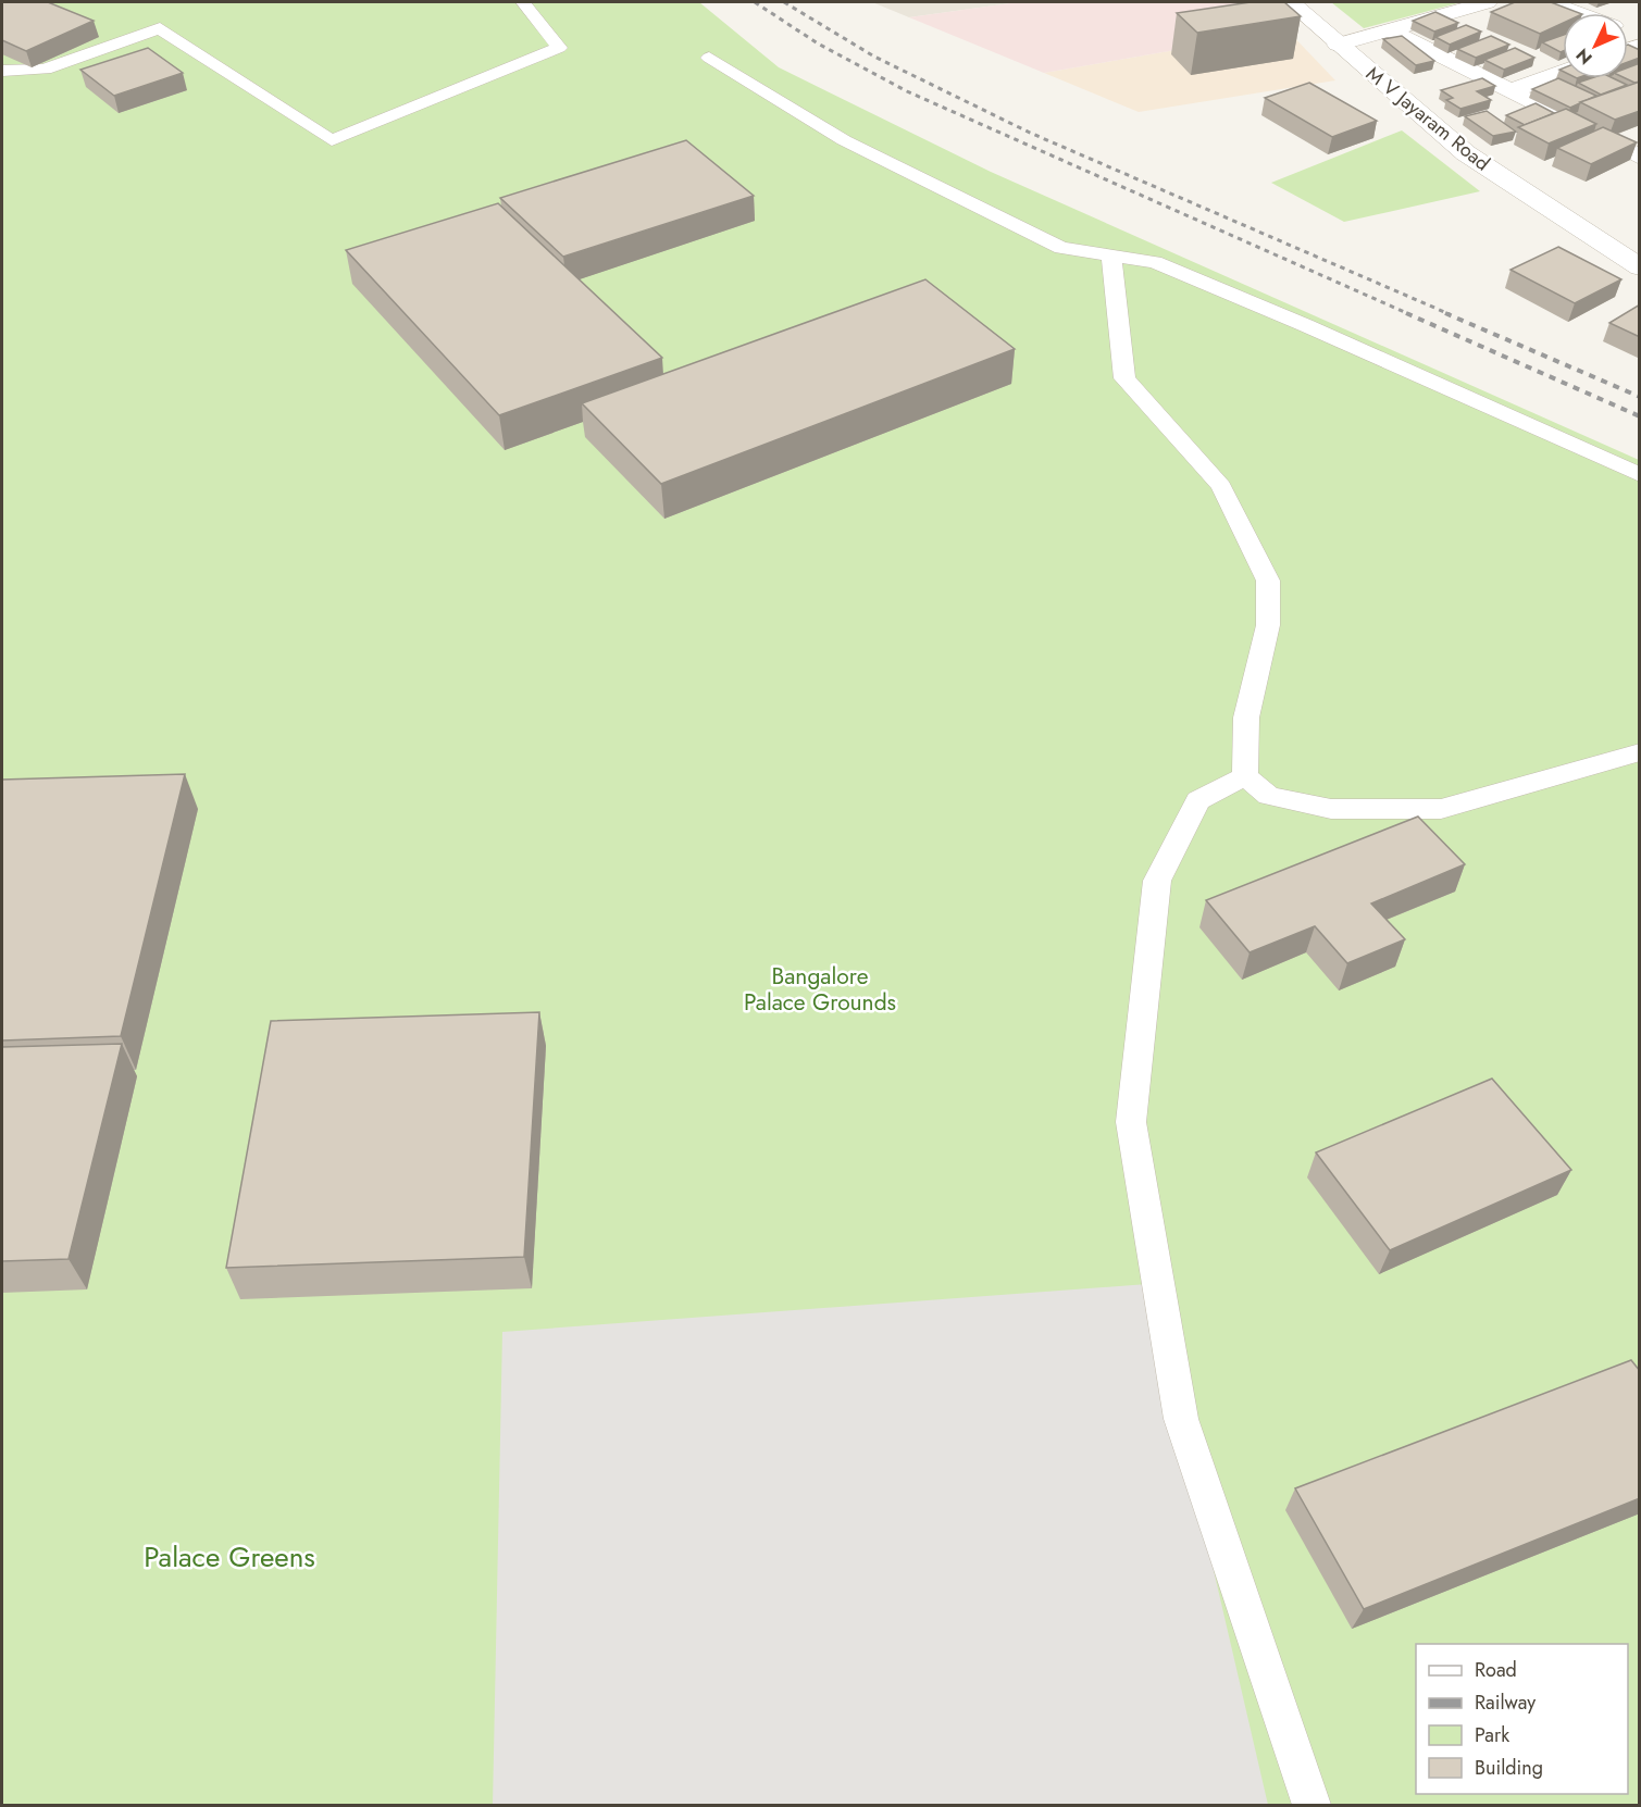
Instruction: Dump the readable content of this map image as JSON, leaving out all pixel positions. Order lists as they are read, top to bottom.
{
  "streets": {
    "street": ["M V Jayaram Road"]
  },
  "parks": ["Bangalore Palace Grounds", "Palace Greens"],
  "legend": [
    "Road",
    "Railway",
    "Park",
    "Building"
  ],
  "north": "bottom left"
}
